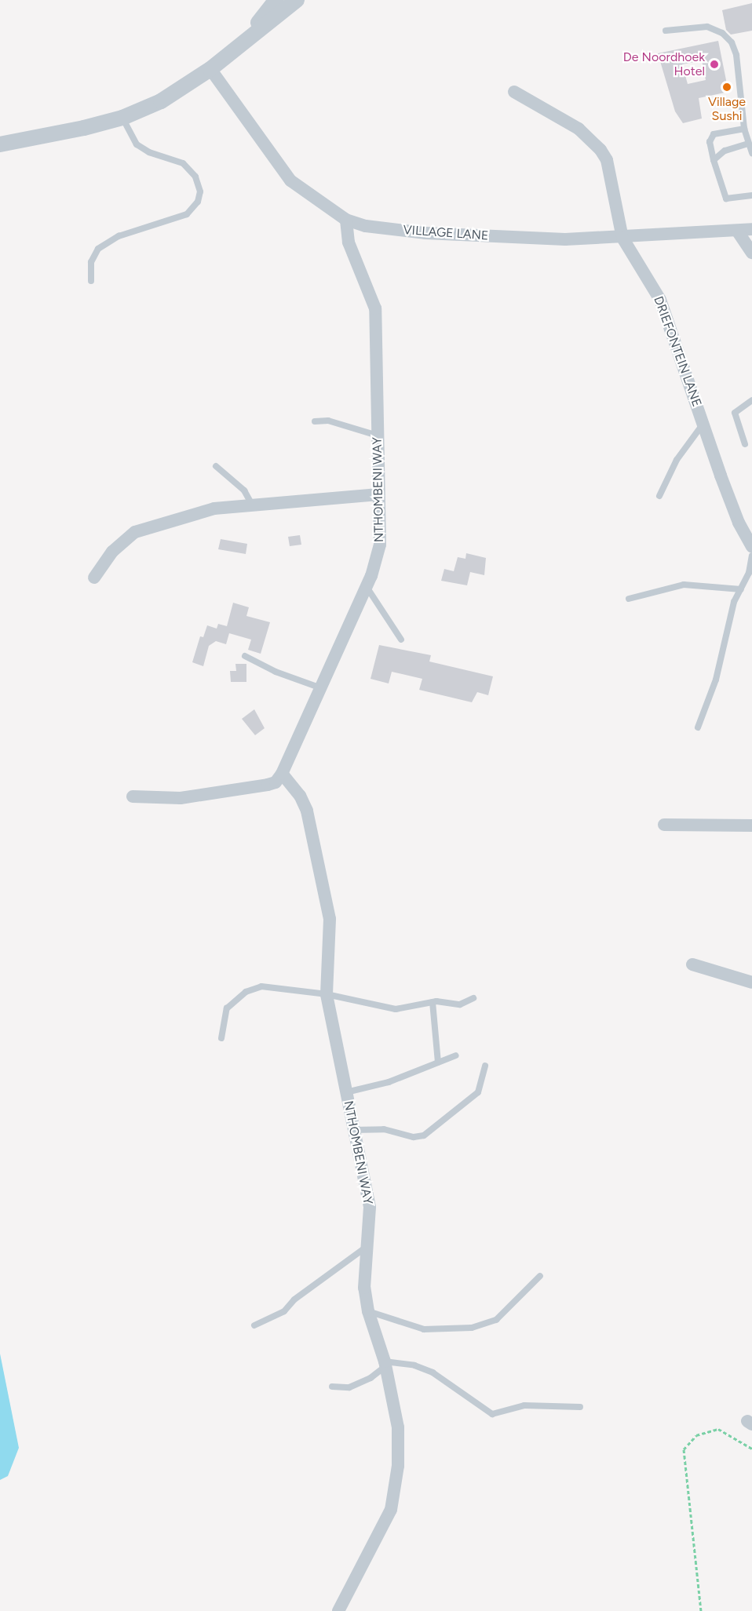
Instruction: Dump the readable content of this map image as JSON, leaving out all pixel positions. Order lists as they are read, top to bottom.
{
  "streets": {
    "street": ["VILLAGE LANE", "DRIEFONTEIN LANE", "NTHOMBENI WAY"]
  },
  "crossings": [
    ["VILLAGE LANE", "DRIEFONTEIN LANE"],
    ["VILLAGE LANE", "NTHOMBENI WAY"]
  ],
  "places": ["De Noordhoek Hotel", "Village Sushi"]
}
